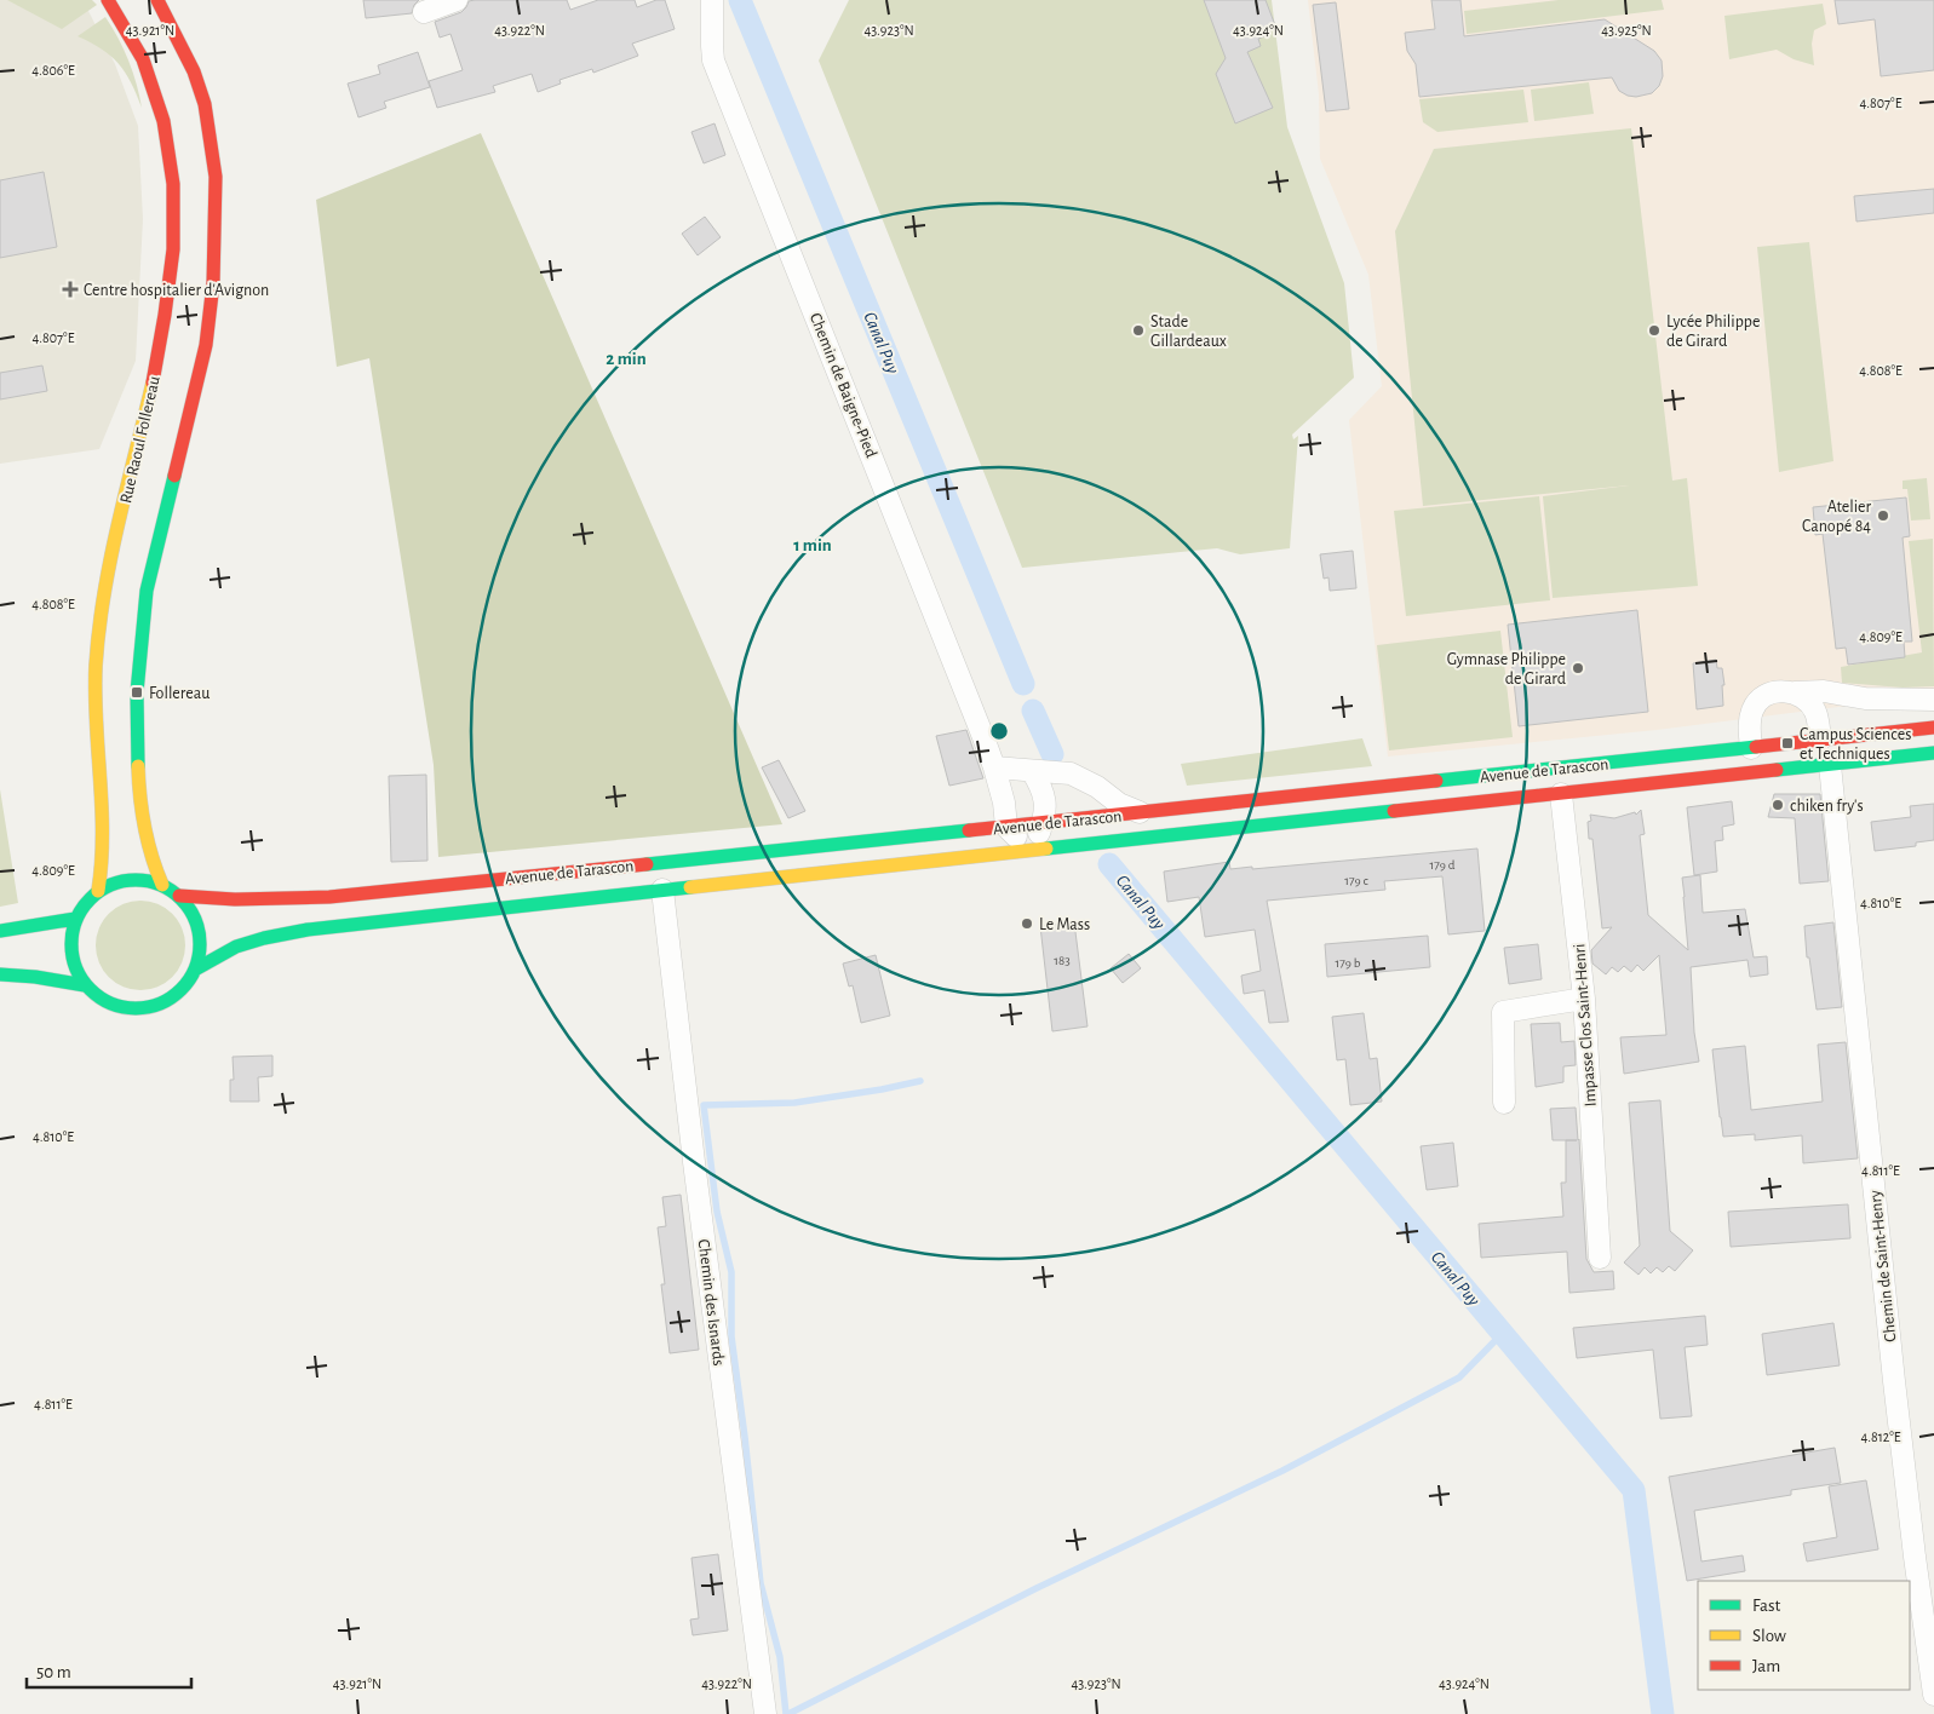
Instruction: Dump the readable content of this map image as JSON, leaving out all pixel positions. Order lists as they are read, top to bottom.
{
  "streets": {
    "main road": ["Rue Raoul Follereau", "Avenue de Tarascon"],
    "street": [
      "Chemin de Baigne-Pied",
      "Impasse Clos Saint-Henri",
      "Chemin de Saint-Henry",
      "Chemin des Isnards"
    ]
  },
  "crossings": [
    ["Chemin de Baigne-Pied", "Avenue de Tarascon"],
    ["Rue Raoul Follereau", "Avenue de Tarascon"],
    ["Avenue de Tarascon", "Impasse Clos Saint-Henri"],
    ["Avenue de Tarascon", "Chemin de Saint-Henry"],
    ["Avenue de Tarascon", "Chemin des Isnards"]
  ],
  "water": ["Canal Puy"],
  "places": {
    "health": ["Centre hospitalier d'Avignon"],
    "other": [
      "Stade Gillardeaux",
      "Lycée Philippe de Girard",
      "Atelier Canopé 84",
      "Gymnase Philippe de Girard",
      "chiken fry's",
      "Le Mass"
    ],
    "transit": ["Follereau", "Campus Sciences et Techniques"]
  },
  "house_numbers": [
    "179 d",
    "179 c",
    "183",
    "179 b"
  ],
  "legend": ["Fast", "Slow", "Jam"],
  "scale_bar": "50 m",
  "coordinates": [
    "43.921°N",
    "43.922°N",
    "43.923°N",
    "43.924°N",
    "43.925°N",
    "4.806°E",
    "4.807°E",
    "4.808°E",
    "4.809°E",
    "4.810°E",
    "4.811°E",
    "4.812°E"
  ],
  "rings": ["2 min", "1 min"]
}
